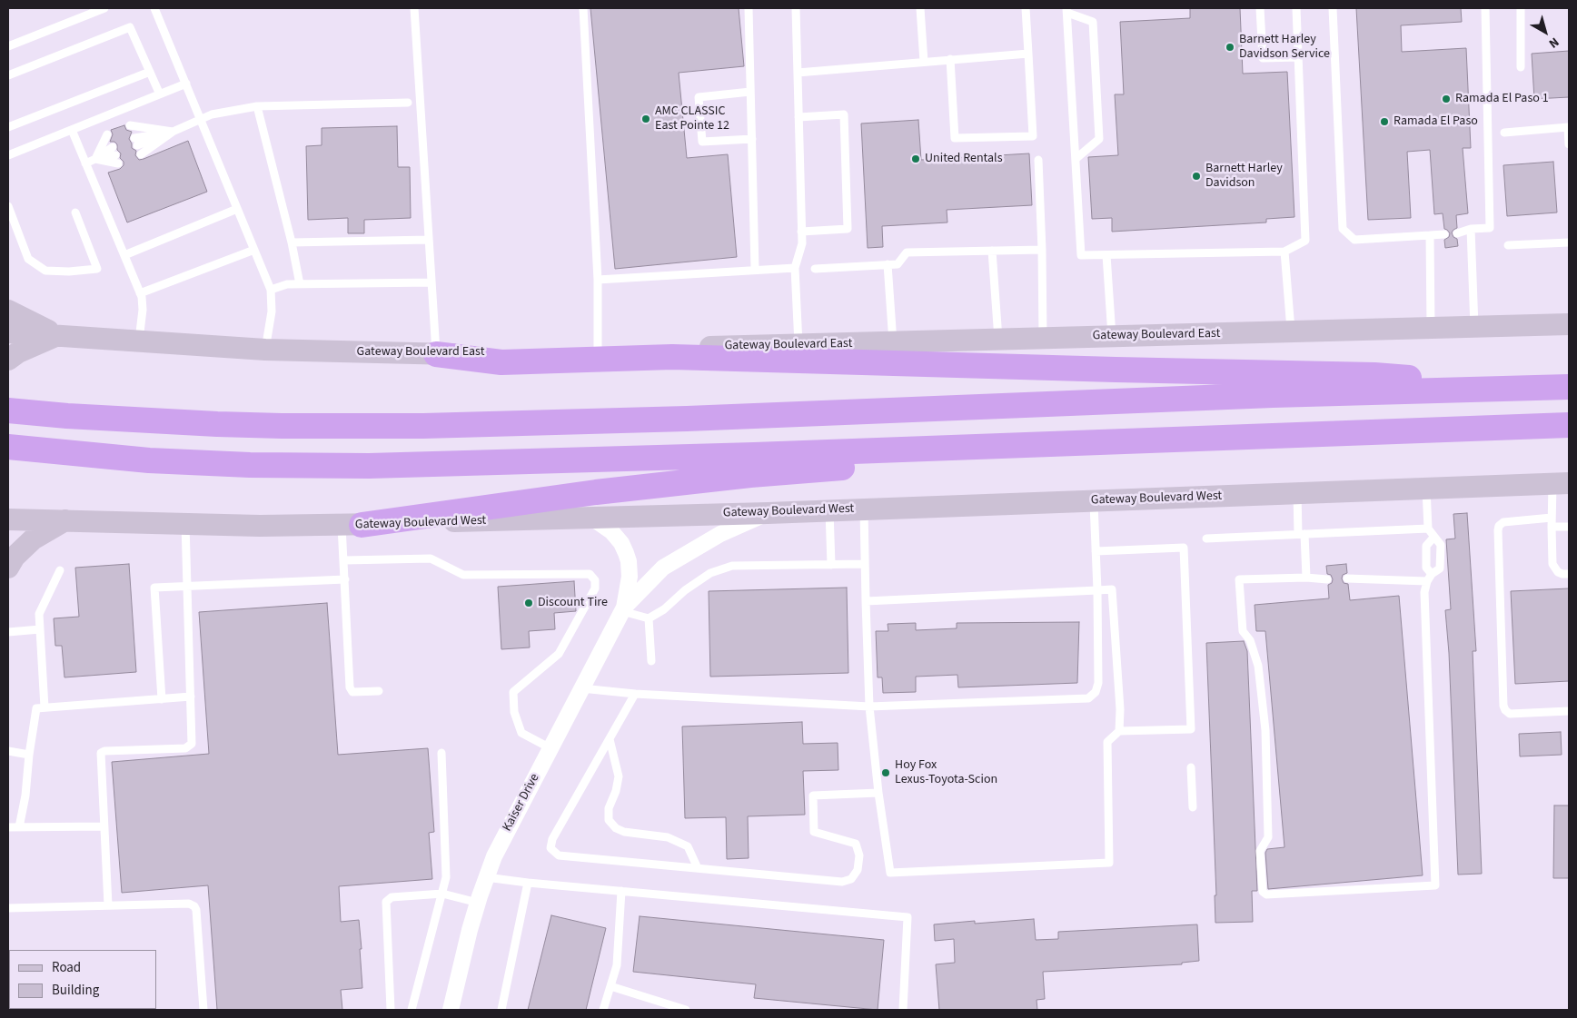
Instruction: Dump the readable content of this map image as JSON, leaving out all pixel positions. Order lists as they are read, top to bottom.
{
  "streets": {
    "main road": ["Gateway Boulevard East", "Gateway Boulevard West"],
    "street": ["Kaiser Drive"]
  },
  "crossings": [
    ["Gateway Boulevard West", "Kaiser Drive"]
  ],
  "places": [
    "Barnett Harley Davidson Service",
    "Ramada El Paso 1",
    "AMC CLASSIC East Pointe 12",
    "Ramada El Paso",
    "United Rentals",
    "Barnett Harley Davidson",
    "Discount Tire",
    "Hoy Fox Lexus-Toyota-Scion"
  ],
  "legend": ["Road", "Building"],
  "north": "bottom right"
}
